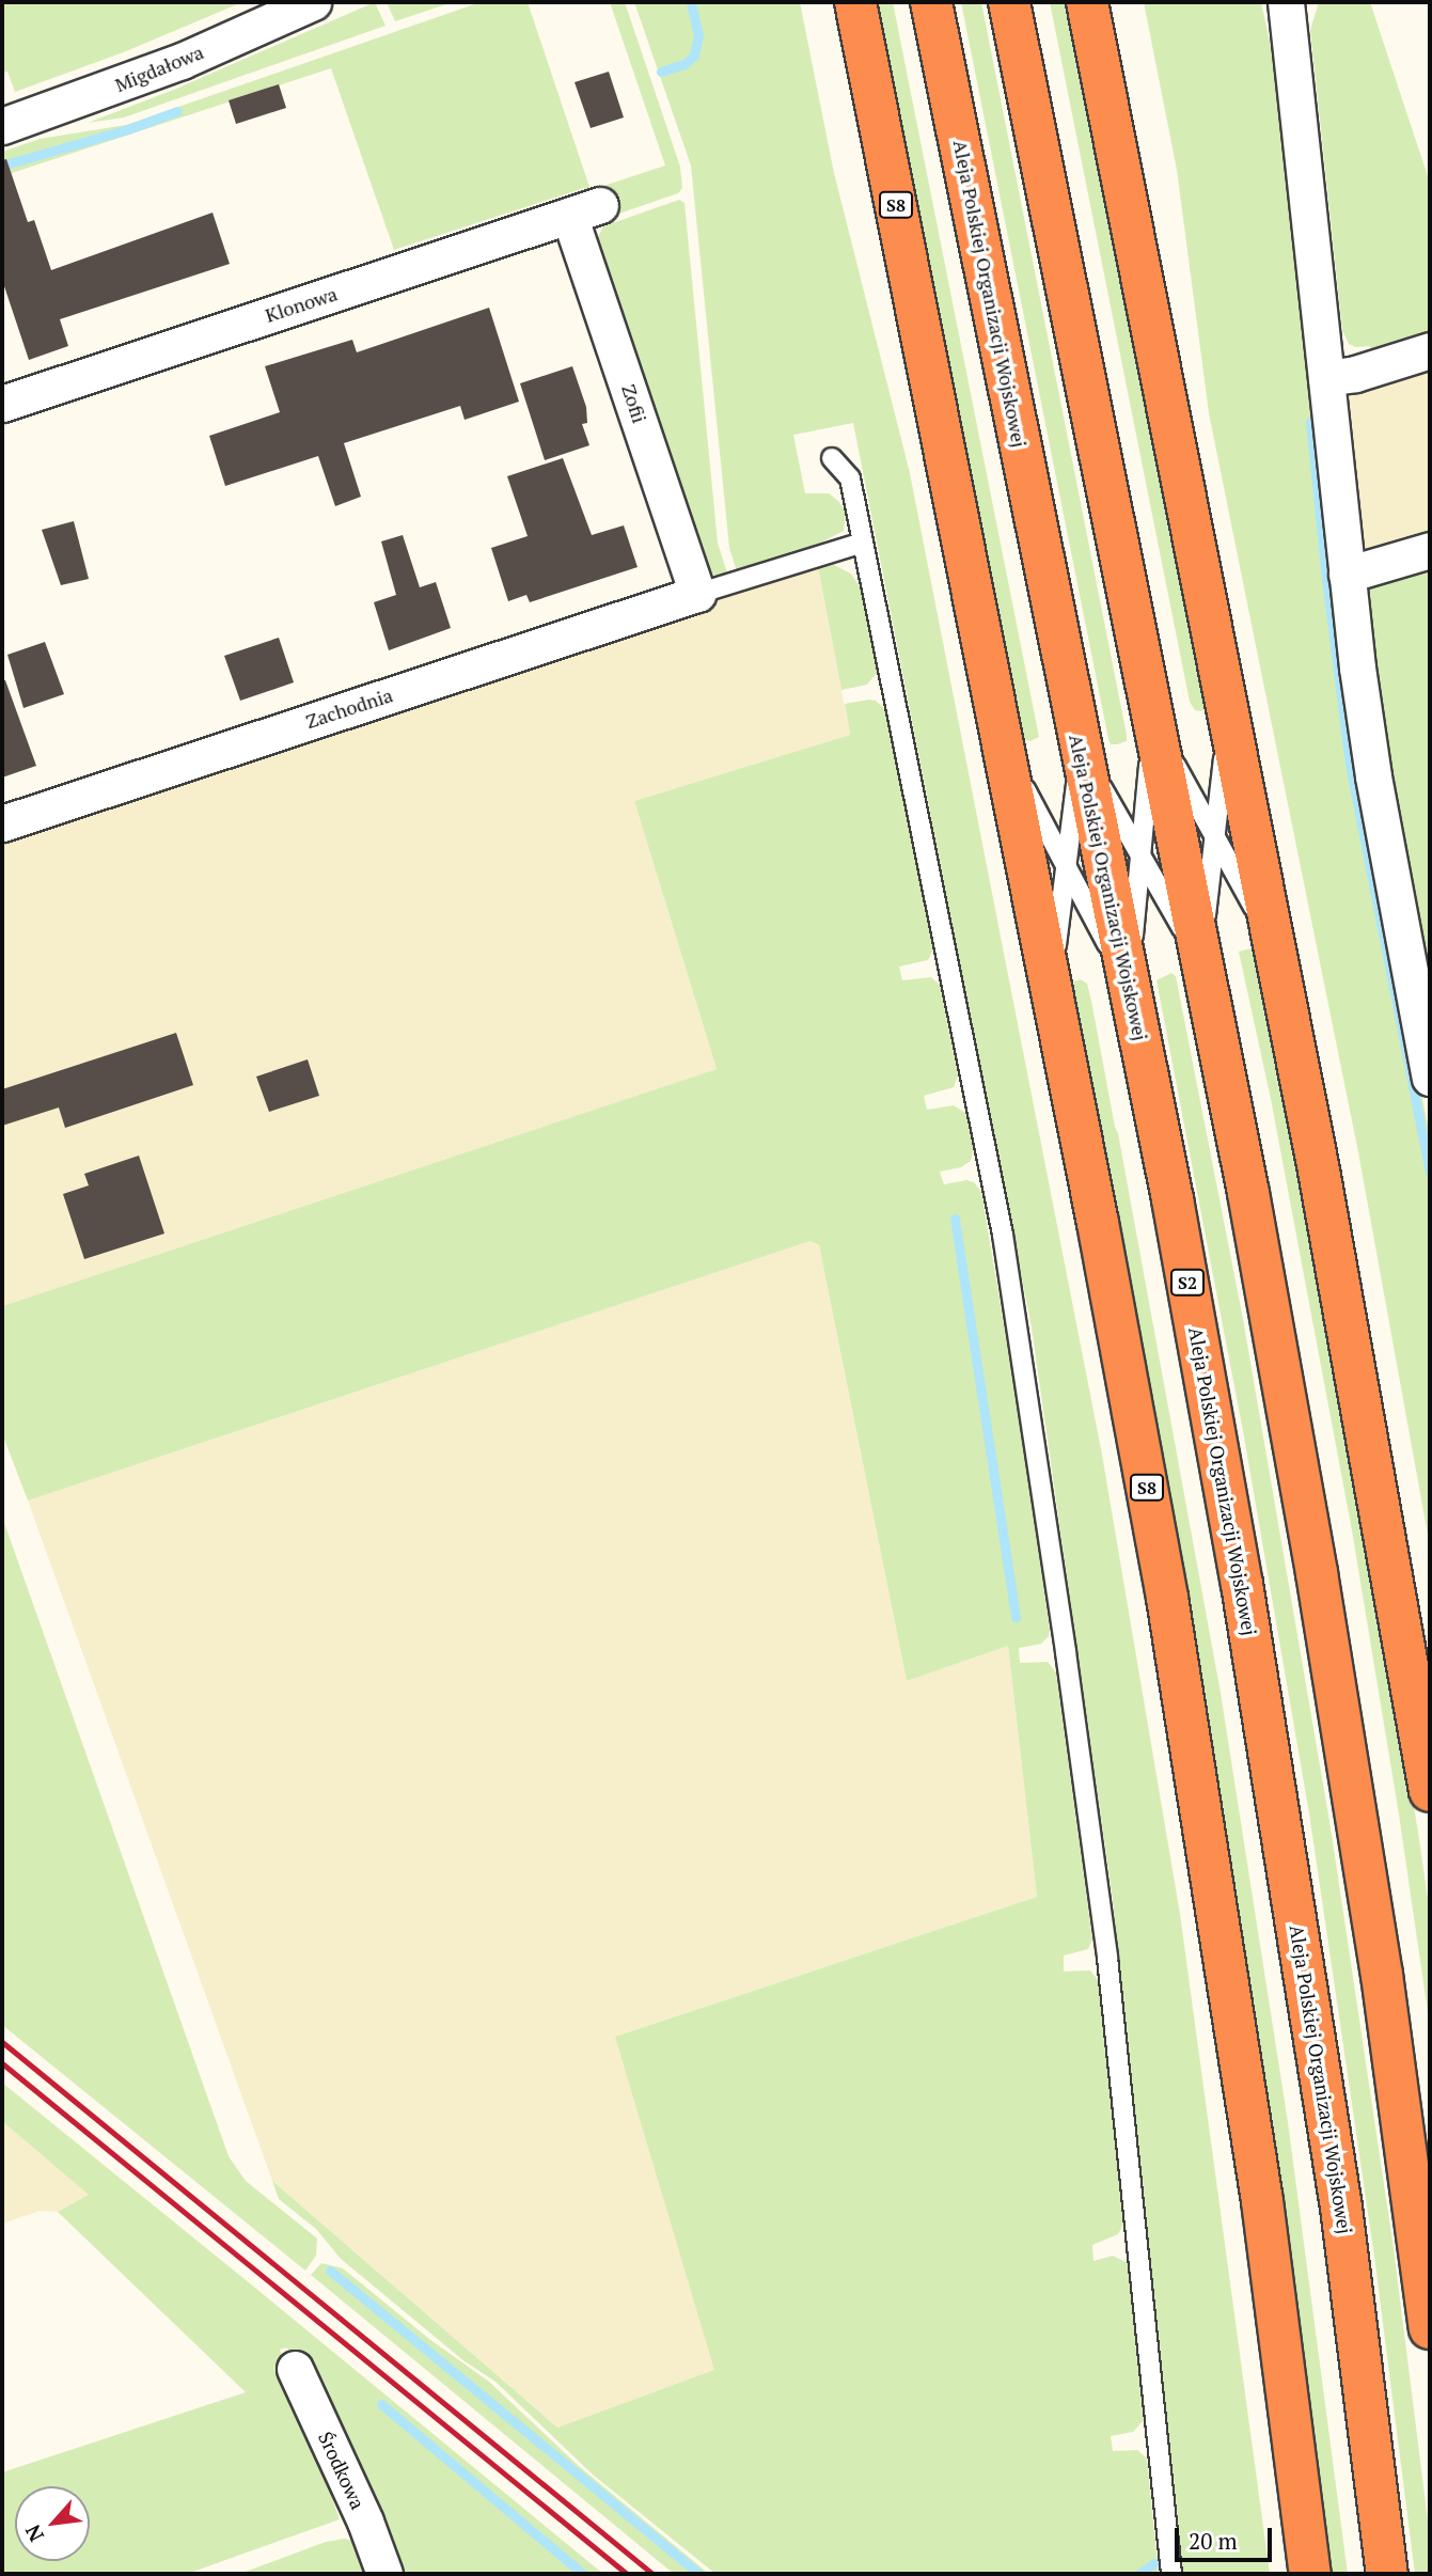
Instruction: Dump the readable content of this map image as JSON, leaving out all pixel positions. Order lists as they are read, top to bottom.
{
  "streets": {
    "highway": ["S8", "Aleja Polskiej Organizacji Wojskowej", "S2"],
    "street": [
      "Migdałowa",
      "Klonowa",
      "Zofii",
      "Zachodnia",
      "Środkowa"
    ]
  },
  "crossings": [
    ["Klonowa", "Zofii"],
    ["Zofii", "Zachodnia"]
  ],
  "scale_bar": "20 m",
  "north": "bottom left"
}
